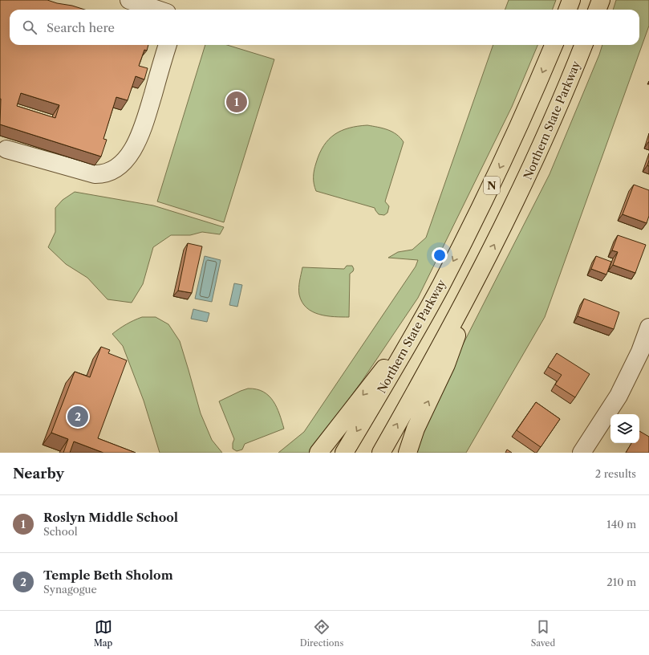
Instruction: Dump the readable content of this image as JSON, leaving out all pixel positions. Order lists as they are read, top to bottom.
{
  "streets": {
    "highway": ["Northern State Parkway", "N"]
  },
  "page": {
    "search": "Search here",
    "pins": ["1", "2"],
    "heading": ["Nearby", "2 results"],
    "list": [
      {
        "mark": "1",
        "name": "Roslyn Middle School",
        "note": "School",
        "value": "140 m"
      },
      {
        "mark": "2",
        "name": "Temple Beth Sholom",
        "note": "Synagogue",
        "value": "210 m"
      }
    ],
    "nav": ["Map", "Directions", "Saved"]
  }
}
